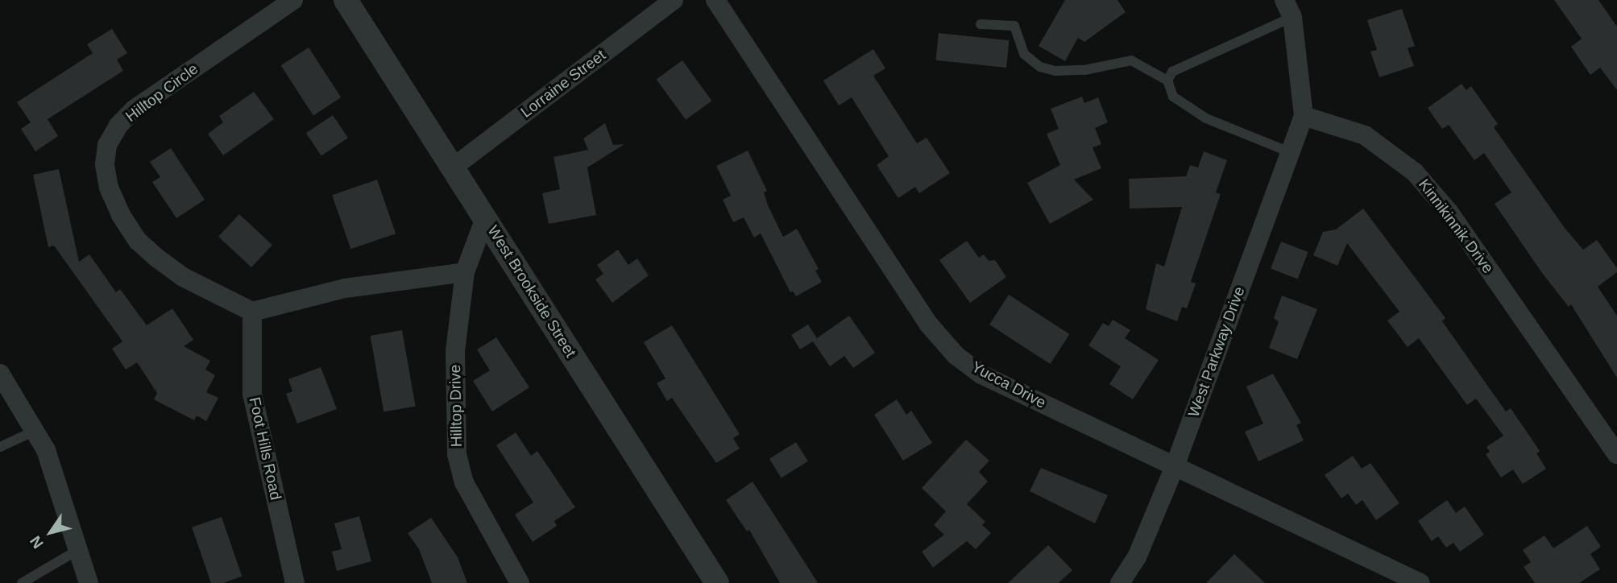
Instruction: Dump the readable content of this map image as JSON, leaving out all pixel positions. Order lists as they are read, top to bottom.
{
  "streets": {
    "street": [
      "Lorraine Street",
      "Hilltop Circle",
      "Kinnikinnik Drive",
      "West Brookside Street",
      "West Parkway Drive",
      "Yucca Drive",
      "Hilltop Drive",
      "Foot Hills Road"
    ]
  },
  "crossings": [
    ["Lorraine Street", "West Brookside Street"],
    ["Hilltop Circle", "Foot Hills Road"],
    ["Kinnikinnik Drive", "West Parkway Drive"],
    ["West Brookside Street", "Hilltop Drive"],
    ["West Parkway Drive", "Yucca Drive"]
  ],
  "north": "bottom left"
}
